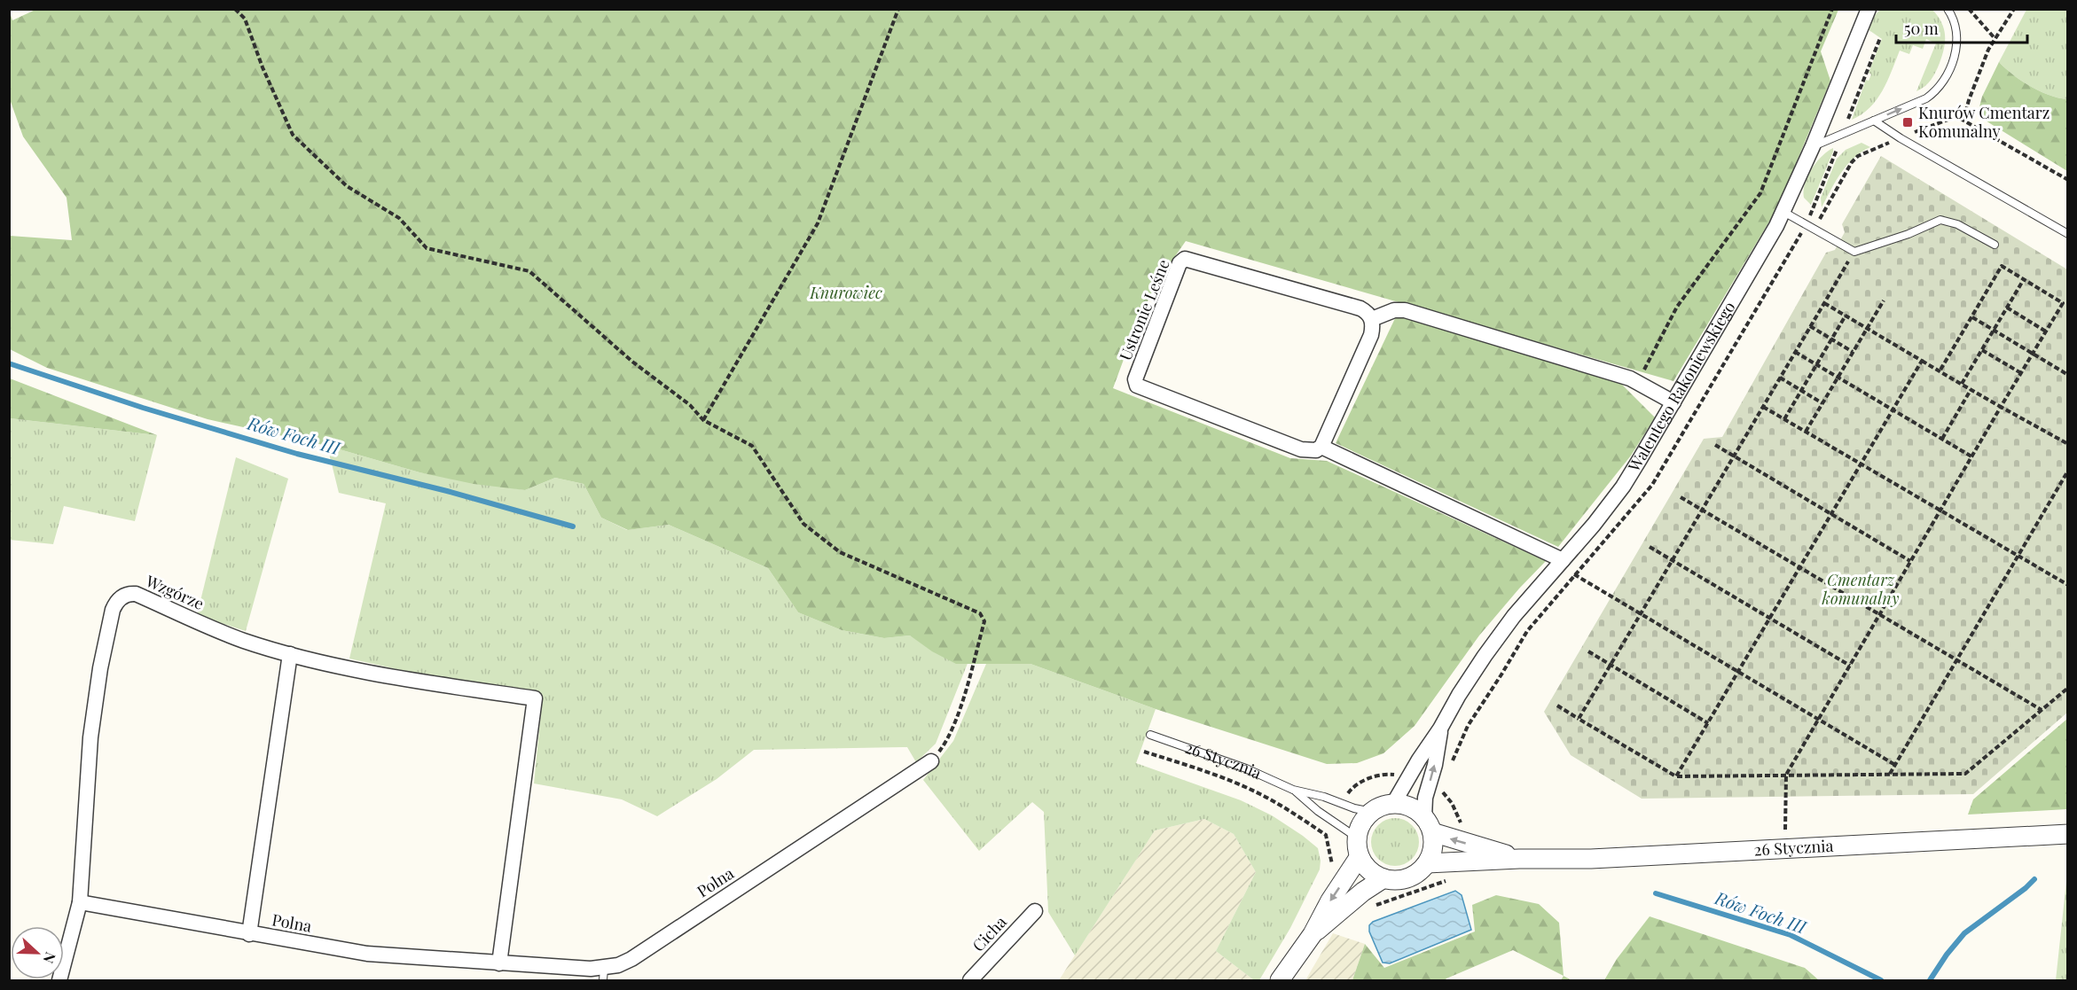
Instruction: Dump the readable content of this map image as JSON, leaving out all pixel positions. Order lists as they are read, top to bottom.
{
  "streets": {
    "street": [
      "Ustronie Leśne",
      "Walentego Rakoniewskiego",
      "Wzgórze",
      "26 Stycznia",
      "Polna",
      "Cicha"
    ]
  },
  "crossings": [
    ["Ustronie Leśne", "Walentego Rakoniewskiego"],
    ["Walentego Rakoniewskiego", "26 Stycznia"],
    ["Wzgórze", "Polna"]
  ],
  "water": ["Rów Foch III"],
  "parks": ["Knurowiec", "Cmentarz komunalny"],
  "places": {
    "transit": ["Knurów Cmentarz Komunalny"]
  },
  "scale_bar": "50 m",
  "north": "right"
}
